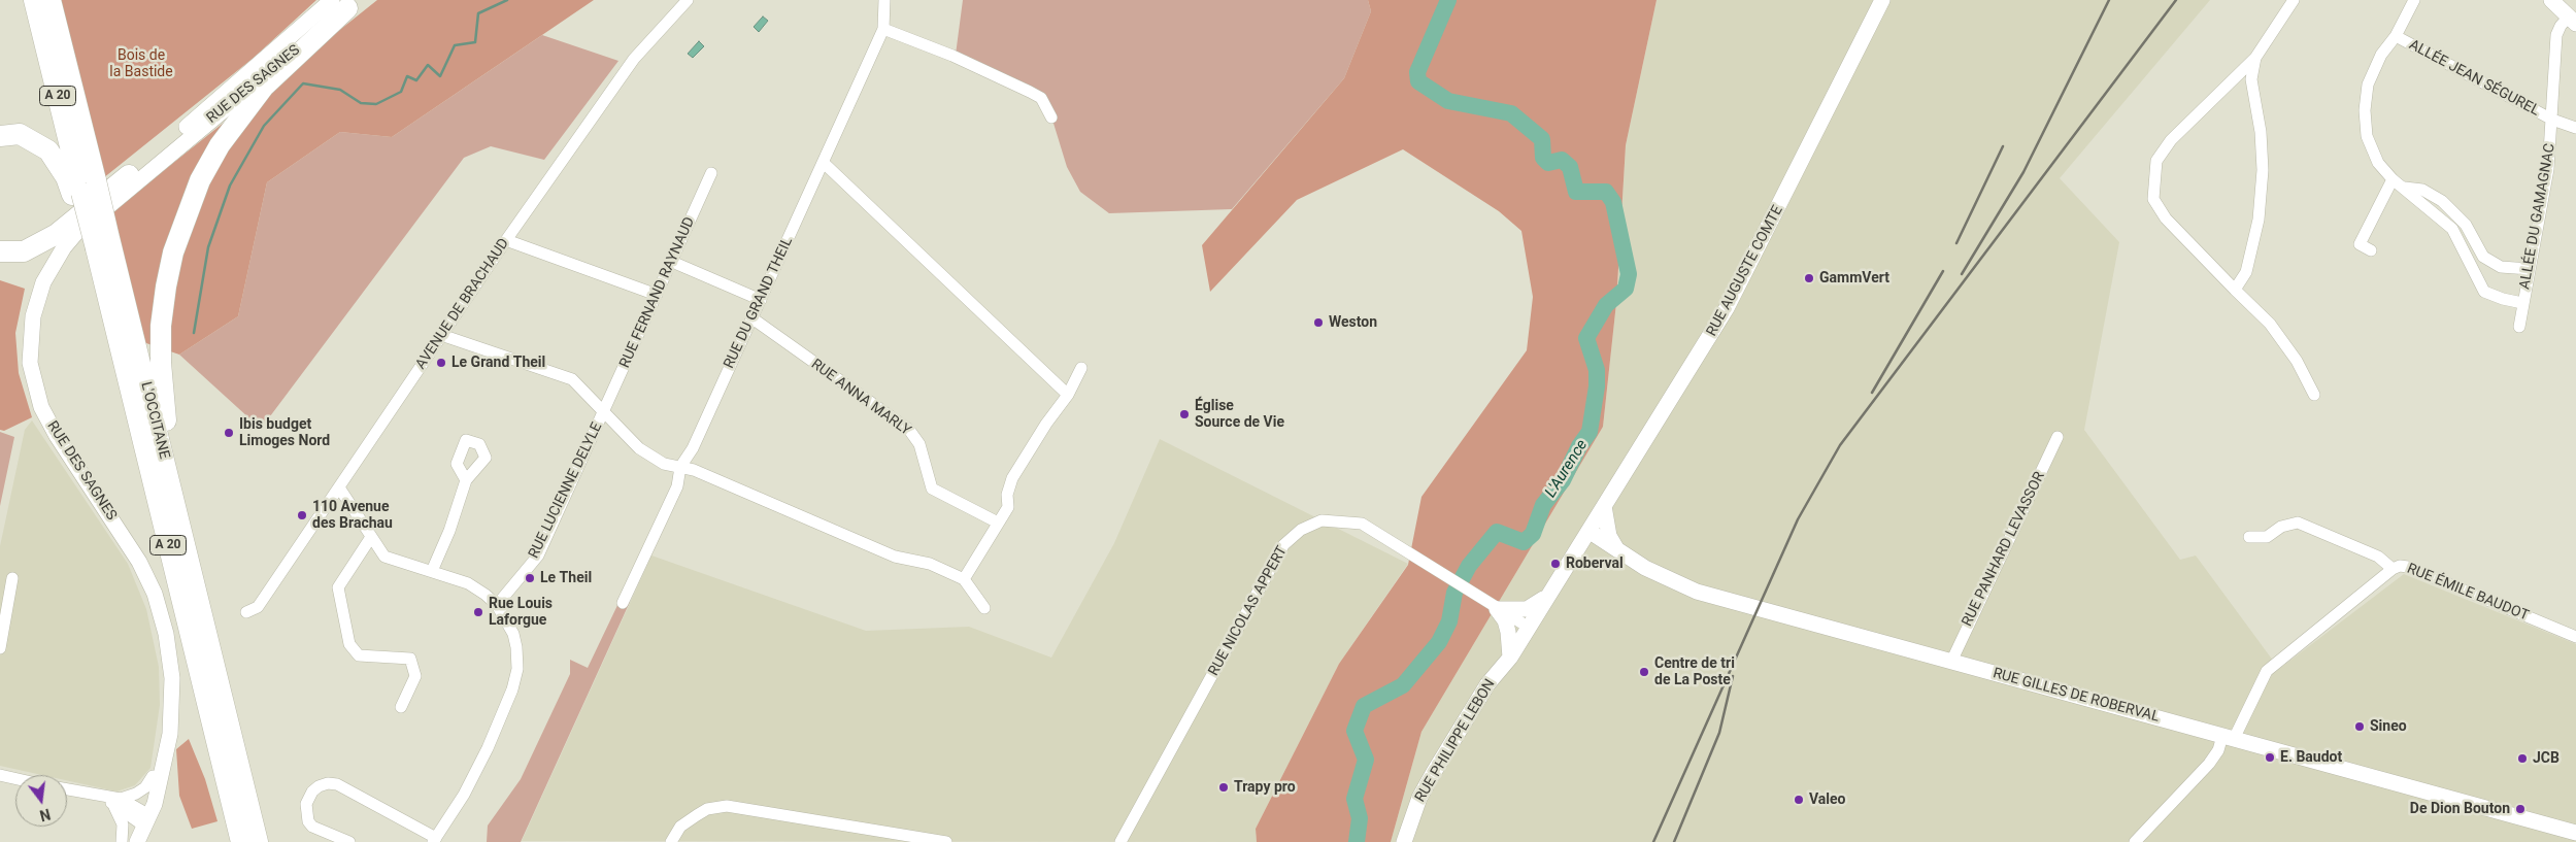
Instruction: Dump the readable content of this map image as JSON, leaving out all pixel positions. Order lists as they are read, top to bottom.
{
  "streets": {
    "highway": ["A 20", "L'OCCITANE"],
    "street": [
      "ALLÉE JEAN SÉGUREL",
      "RUE DES SAGNES",
      "ALLÉE DU GAMAGNAC",
      "RUE AUGUSTE COMTE",
      "RUE FERNAND RAYNAUD",
      "RUE DU GRAND THEIL",
      "AVENUE DE BRACHAUD",
      "RUE ANNA MARLY",
      "RUE LUCIENNE DELYLE",
      "RUE PANHARD LEVASSOR",
      "RUE ÉMILE BAUDOT",
      "RUE NICOLAS APPERT",
      "RUE GILLES DE ROBERVAL",
      "RUE PHILIPPE LEBON"
    ]
  },
  "crossings": [
    ["ALLÉE JEAN SÉGUREL", "ALLÉE DU GAMAGNAC"],
    ["RUE AUGUSTE COMTE", "RUE GILLES DE ROBERVAL"],
    ["RUE AUGUSTE COMTE", "RUE PHILIPPE LEBON"],
    ["RUE FERNAND RAYNAUD", "RUE LUCIENNE DELYLE"],
    ["RUE DU GRAND THEIL", "RUE ANNA MARLY"],
    ["RUE PANHARD LEVASSOR", "RUE GILLES DE ROBERVAL"],
    ["RUE NICOLAS APPERT", "RUE PHILIPPE LEBON"],
    ["RUE GILLES DE ROBERVAL", "RUE PHILIPPE LEBON"]
  ],
  "water": ["L'Aurence"],
  "parks": ["Bois de la Bastide"],
  "places": [
    "GammVert",
    "Weston",
    "Le Grand Theil",
    "Église Source de Vie",
    "Ibis budget Limoges Nord",
    "110 Avenue des Brachau",
    "Roberval",
    "Le Theil",
    "Rue Louis Laforgue",
    "Centre de tri de La Poste",
    "Sineo",
    "E. Baudot",
    "JCB",
    "Trapy pro",
    "Valeo",
    "De Dion Bouton"
  ],
  "north": "bottom"
}
